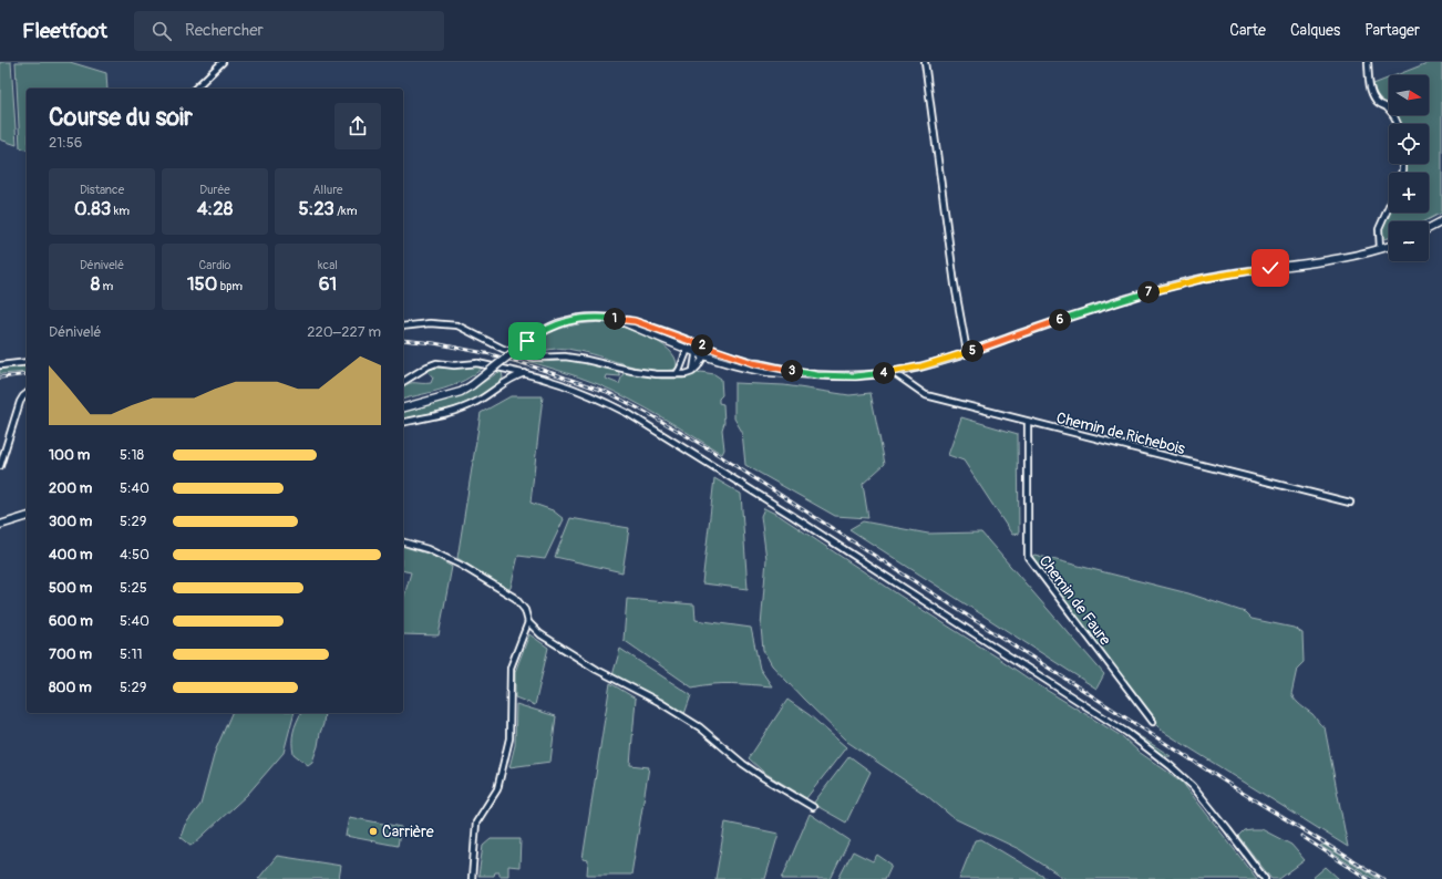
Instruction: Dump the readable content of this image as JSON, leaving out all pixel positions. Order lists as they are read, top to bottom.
{
  "streets": {
    "street": ["Chemin de Richebois", "Chemin de Faure"]
  },
  "crossings": [
    ["Chemin de Richebois", "Chemin de Faure"]
  ],
  "places": ["Carrière"],
  "north": "right",
  "page": {
    "header": "Fleetfoot",
    "search": "Rechercher",
    "nav": ["Carte", "Calques", "Partager"],
    "map_buttons": ["+", "−"],
    "heading": ["Course du soir", "21:56"],
    "stats": [
      ["Distance", "0.83 km"],
      ["Durée", "4:28"],
      ["Allure", "5:23 /km"],
      ["Dénivelé", "8 m"],
      ["Cardio", "150 bpm"],
      ["kcal", "61"]
    ],
    "pins": [
      "7",
      "1",
      "6",
      "2",
      "5",
      "3",
      "4"
    ],
    "chart": ["Dénivelé", "220–227 m"],
    "list": [
      {
        "name": "100 m",
        "note": "5:18"
      },
      {
        "name": "200 m",
        "note": "5:40"
      },
      {
        "name": "300 m",
        "note": "5:29"
      },
      {
        "name": "400 m",
        "note": "4:50"
      },
      {
        "name": "500 m",
        "note": "5:25"
      },
      {
        "name": "600 m",
        "note": "5:40"
      },
      {
        "name": "700 m",
        "note": "5:11"
      },
      {
        "name": "800 m",
        "note": "5:29"
      }
    ]
  }
}
